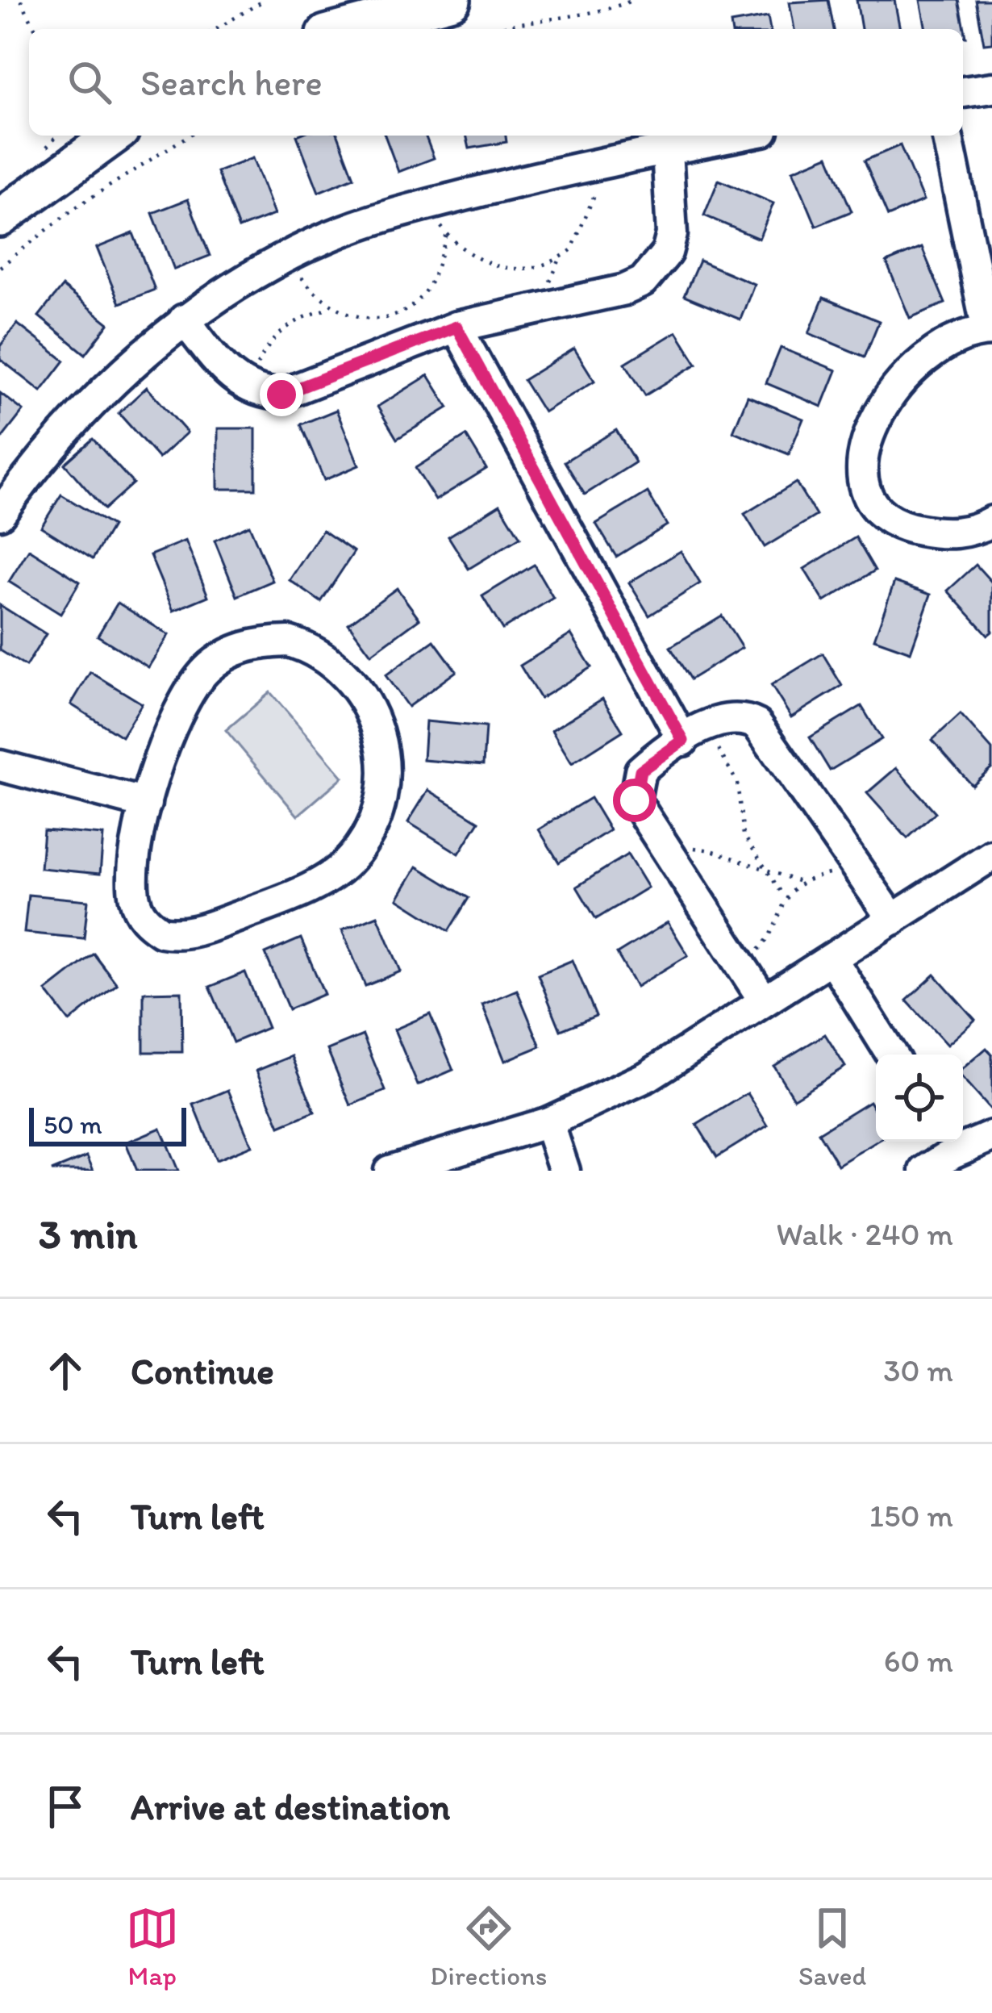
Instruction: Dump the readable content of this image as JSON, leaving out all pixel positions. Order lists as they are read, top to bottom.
{
  "scale_bar": "50 m",
  "page": {
    "search": "Search here",
    "scale": "50 m",
    "heading": ["3 min", "Walk · 240 m"],
    "list": [
      ["Continue", "30 m"],
      ["Turn left", "150 m"],
      ["Turn left", "60 m"],
      "Arrive at destination"
    ],
    "nav": ["Map", "Directions", "Saved"]
  }
}
